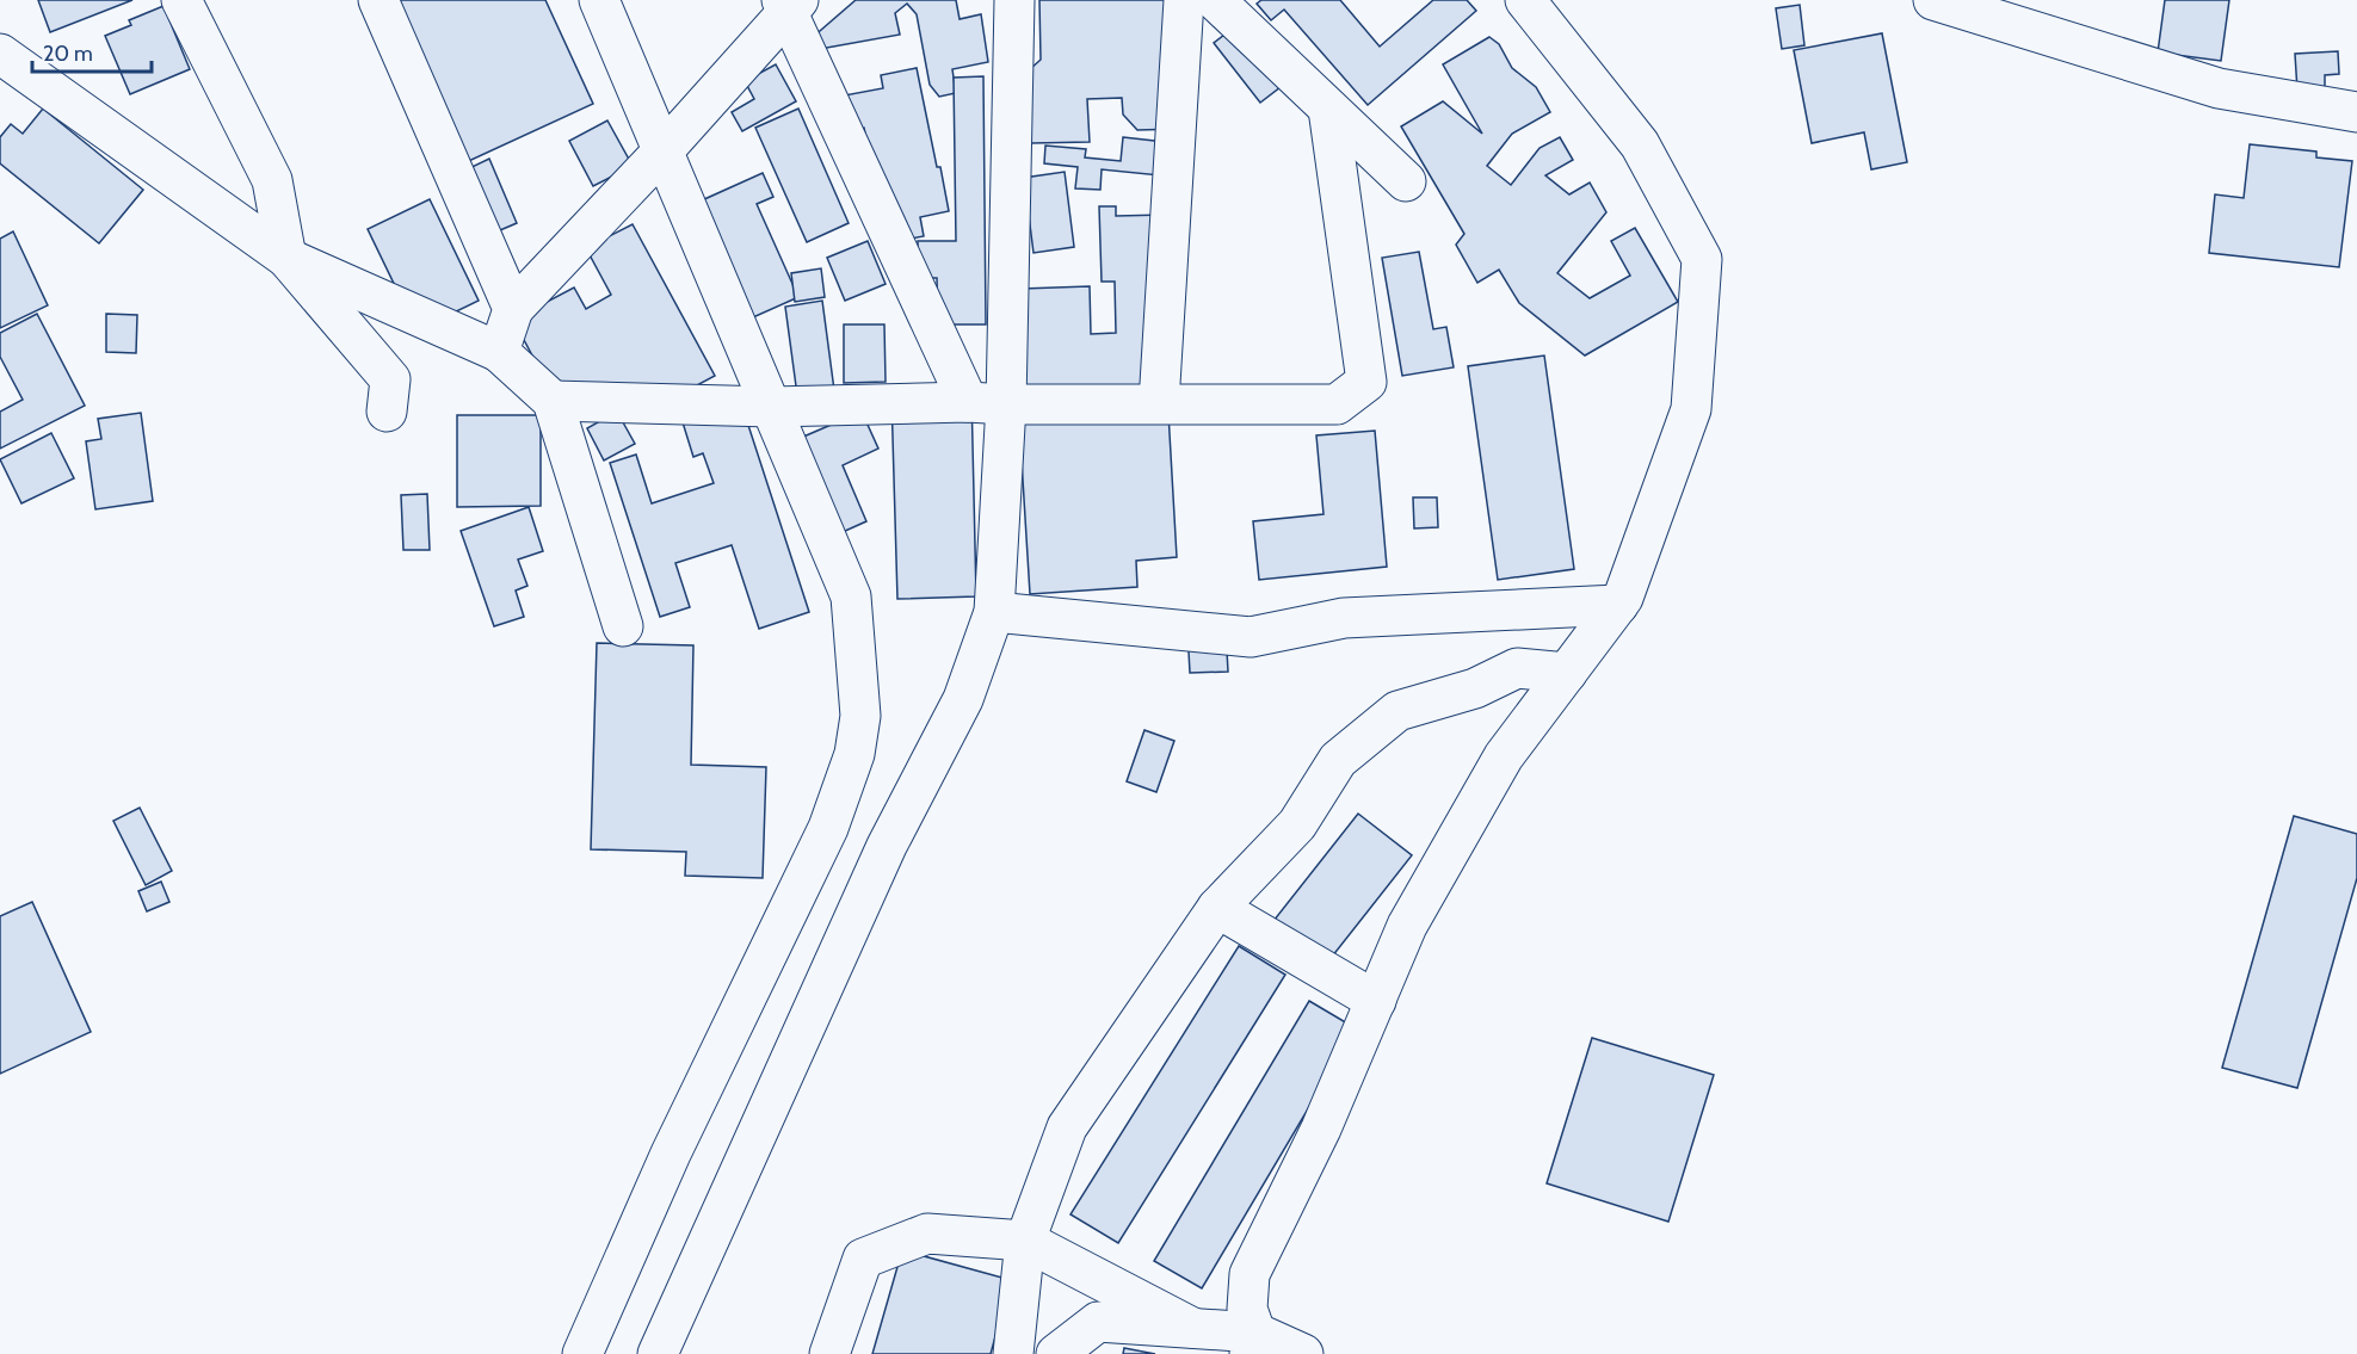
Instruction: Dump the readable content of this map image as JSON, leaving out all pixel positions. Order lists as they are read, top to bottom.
{
  "scale_bar": "20 m"
}
